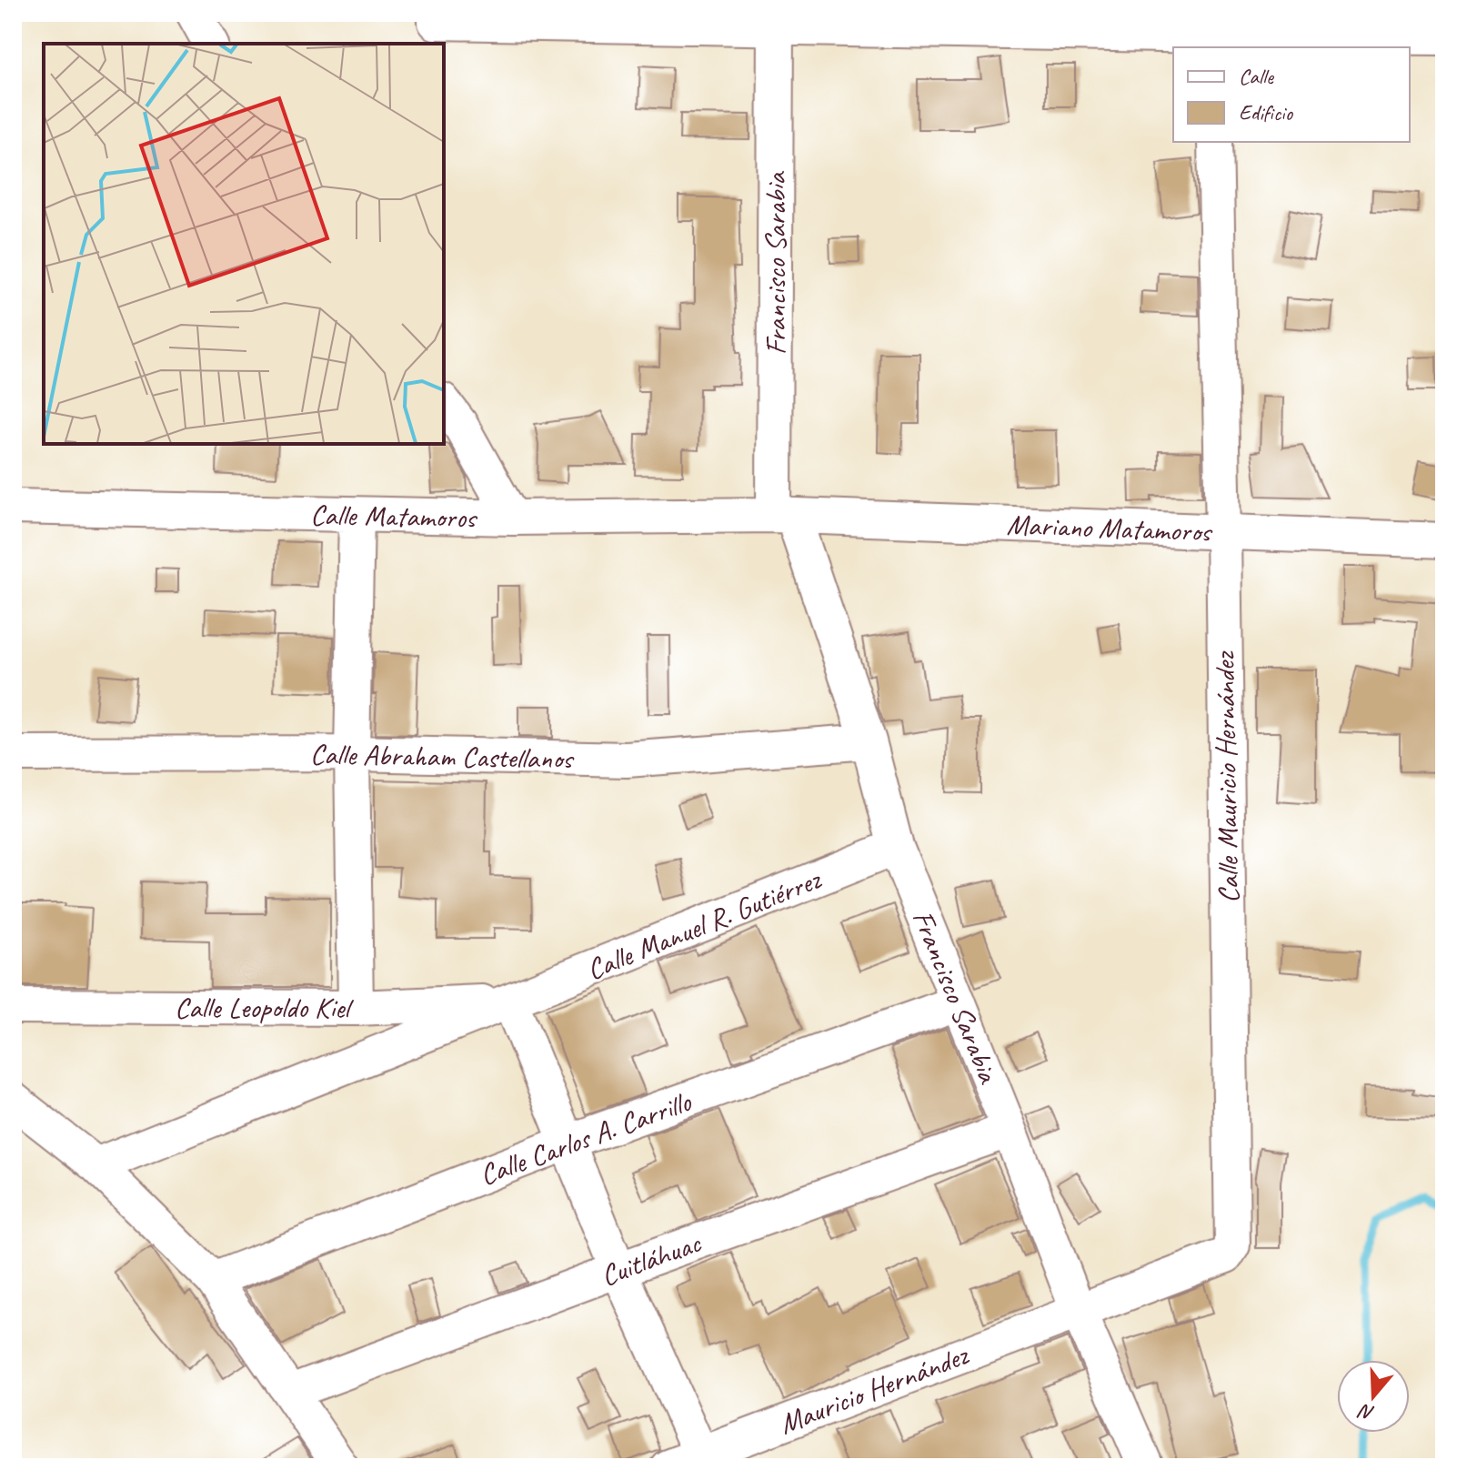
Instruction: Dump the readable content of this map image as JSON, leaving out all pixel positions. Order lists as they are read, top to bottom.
{
  "streets": {
    "street": [
      "Francisco Sarabia",
      "Calle Matamoros",
      "Mariano Matamoros",
      "Calle Abraham Castellanos",
      "Calle Mauricio Hernández",
      "Calle Manuel R. Gutiérrez",
      "Calle Leopoldo Kiel",
      "Calle Carlos A. Carrillo",
      "Cuitláhuac",
      "Mauricio Hernández"
    ]
  },
  "crossings": [
    ["Francisco Sarabia", "Calle Matamoros"],
    ["Francisco Sarabia", "Mariano Matamoros"],
    ["Francisco Sarabia", "Calle Abraham Castellanos"],
    ["Francisco Sarabia", "Calle Mauricio Hernández"],
    ["Francisco Sarabia", "Calle Manuel R. Gutiérrez"],
    ["Francisco Sarabia", "Calle Carlos A. Carrillo"],
    ["Francisco Sarabia", "Cuitláhuac"],
    ["Francisco Sarabia", "Mauricio Hernández"],
    ["Calle Matamoros", "Mariano Matamoros"],
    ["Mariano Matamoros", "Calle Mauricio Hernández"],
    ["Calle Mauricio Hernández", "Mauricio Hernández"],
    ["Calle Manuel R. Gutiérrez", "Calle Leopoldo Kiel"]
  ],
  "legend": ["Calle", "Edificio"],
  "north": "bottom"
}
